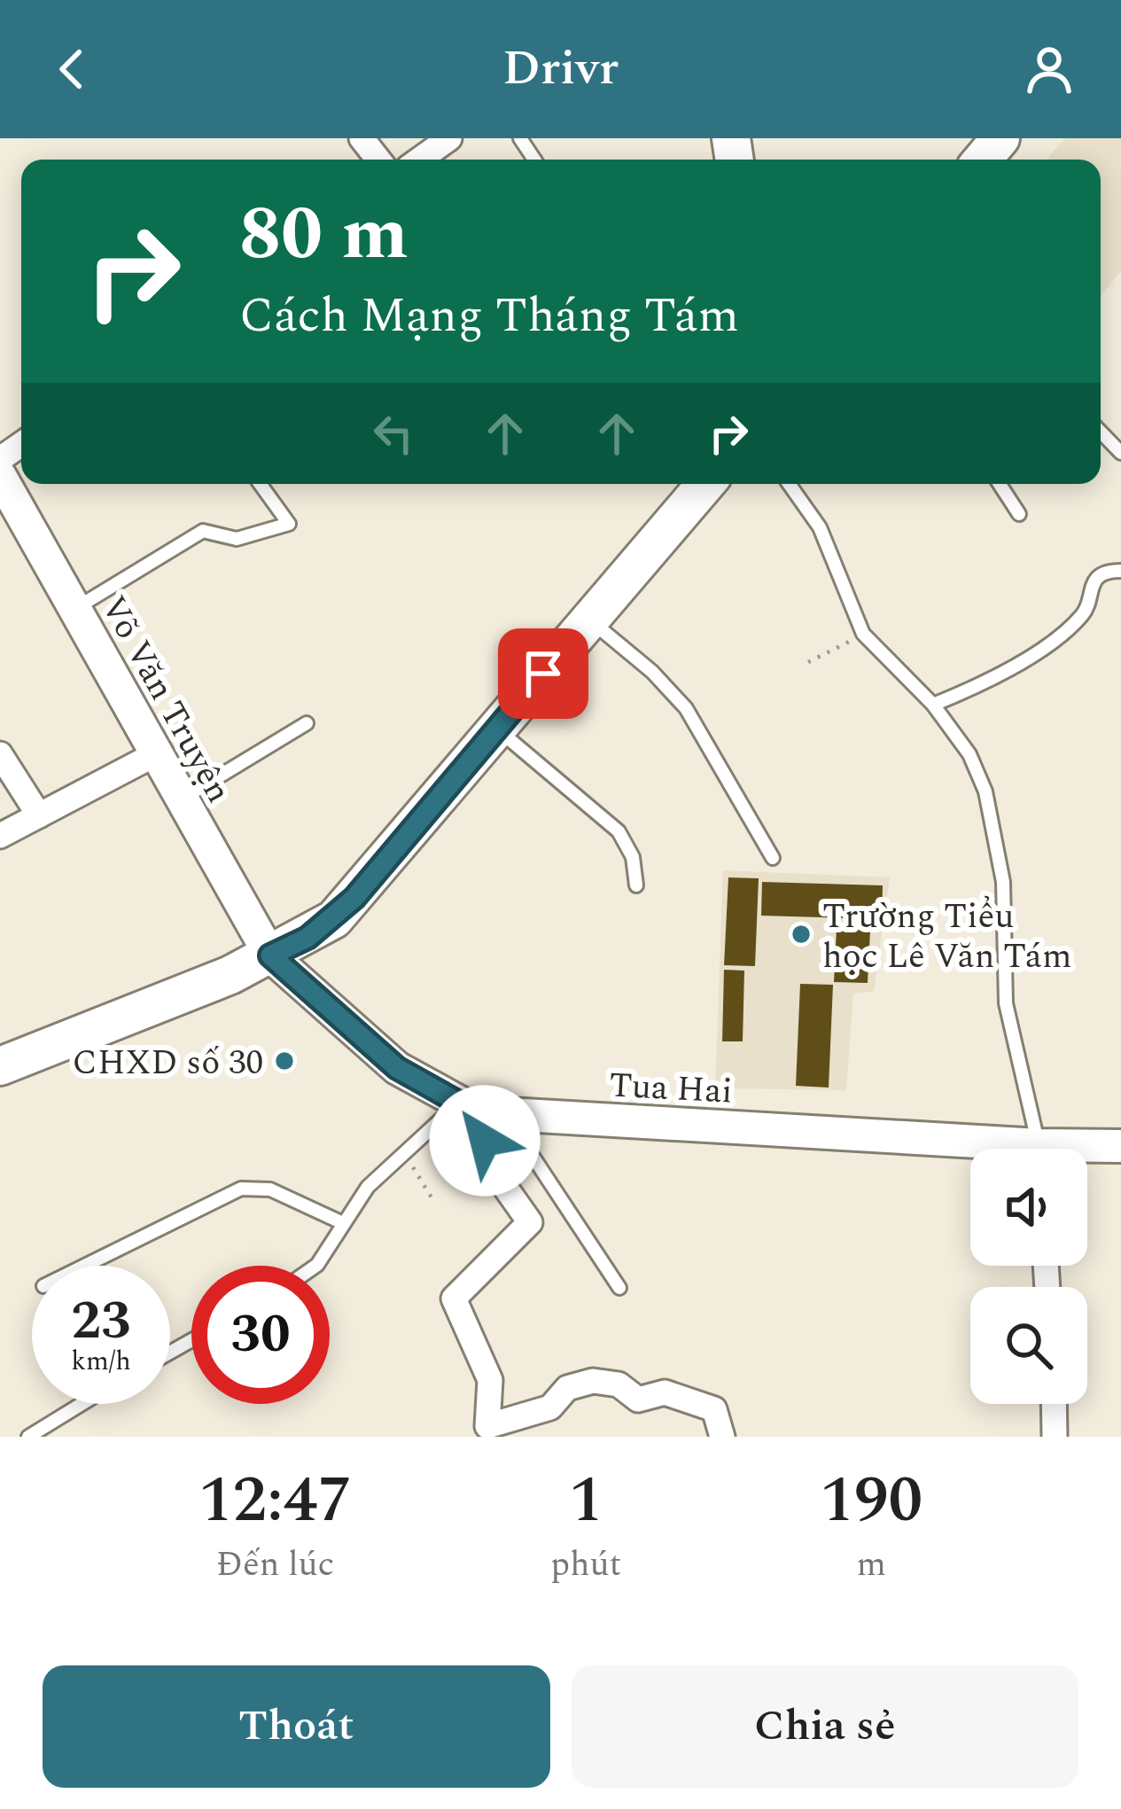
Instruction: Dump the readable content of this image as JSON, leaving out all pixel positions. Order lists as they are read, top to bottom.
{
  "streets": {
    "main road": ["Võ Văn Truyện", "Tua Hai"]
  },
  "crossings": [
    ["Võ Văn Truyện", "Tua Hai"]
  ],
  "places": ["Trường Tiểu học Lê Văn Tám", "CHXD số 30"],
  "page": {
    "header": "Drivr",
    "turn": ["80 m", "Cách Mạng Tháng Tám"],
    "speed": "23 km/h",
    "limit": "30",
    "eta": [
      "12:47",
      "Đến lúc",
      "1",
      "phút",
      "190",
      "m"
    ],
    "buttons": ["Thoát", "Chia sẻ"]
  }
}
